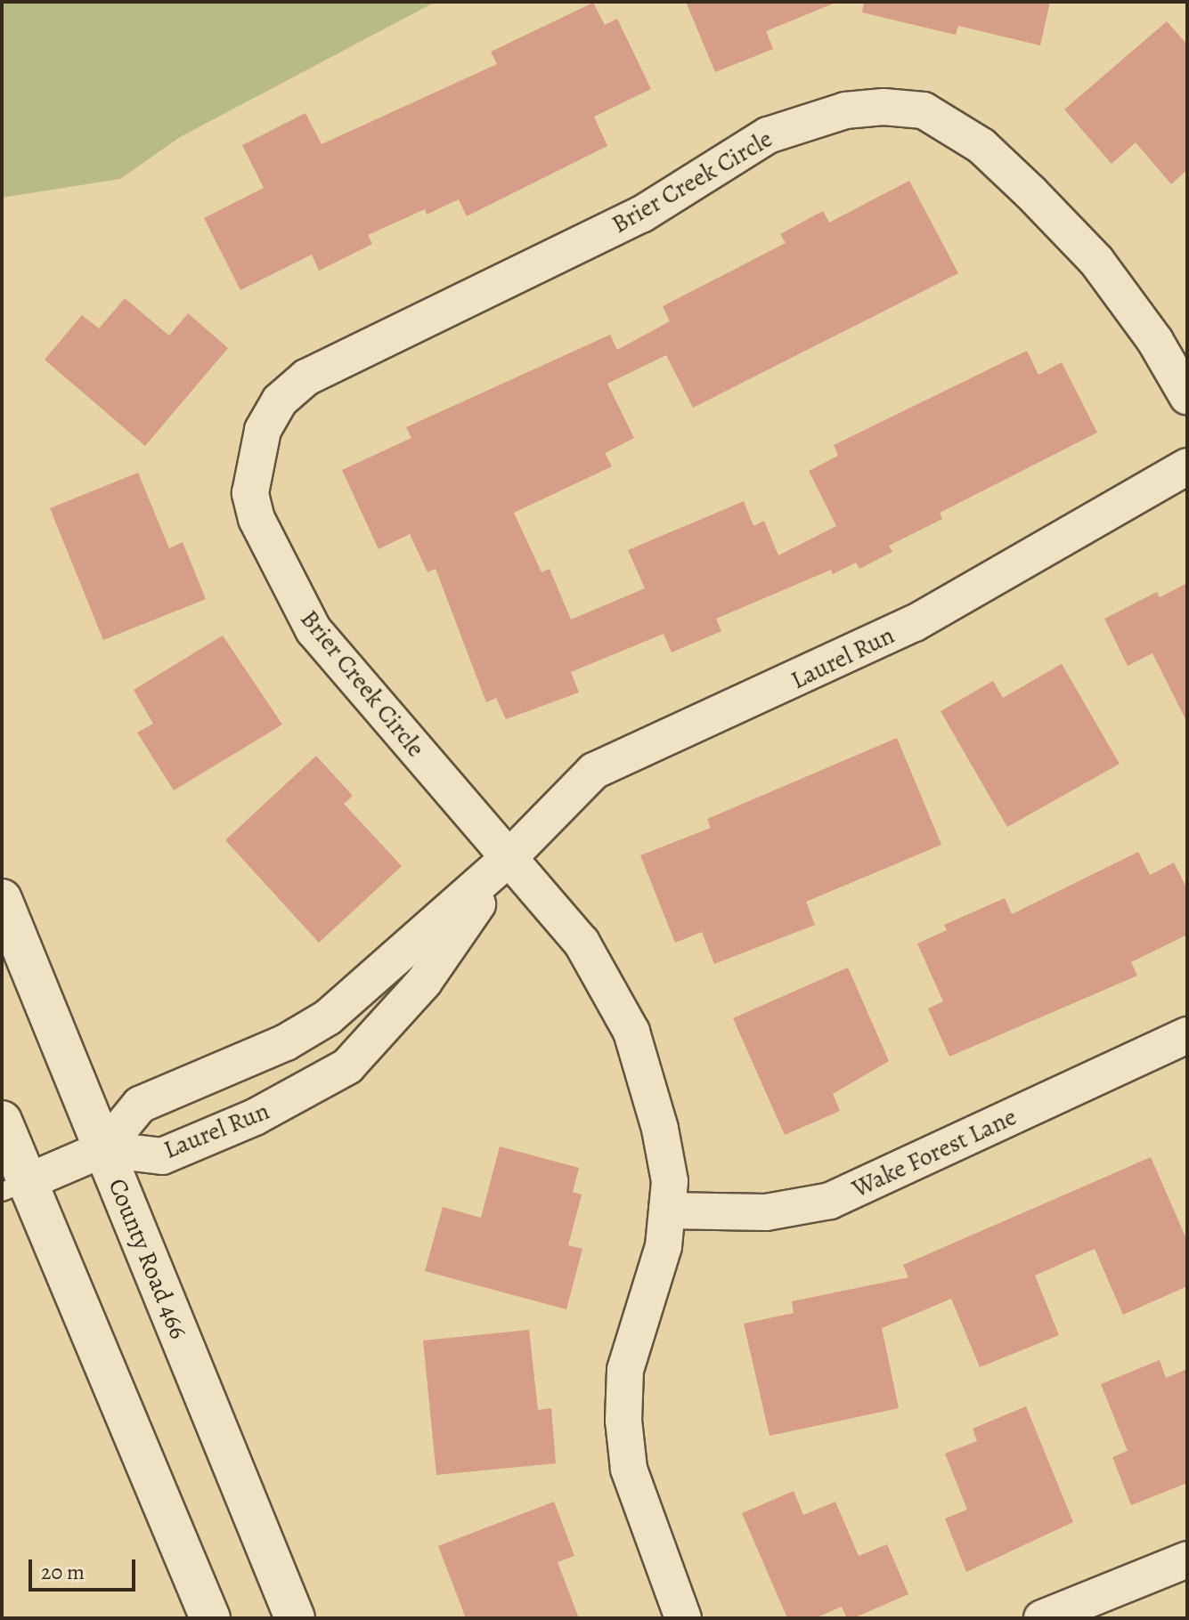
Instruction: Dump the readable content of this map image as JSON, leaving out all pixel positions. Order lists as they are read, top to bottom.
{
  "streets": {
    "main road": ["County Road 466"],
    "street": ["Brier Creek Circle", "Laurel Run", "Wake Forest Lane"]
  },
  "crossings": [
    ["Brier Creek Circle", "Laurel Run"],
    ["Brier Creek Circle", "Wake Forest Lane"],
    ["Laurel Run", "County Road 466"]
  ],
  "scale_bar": "20 m"
}
